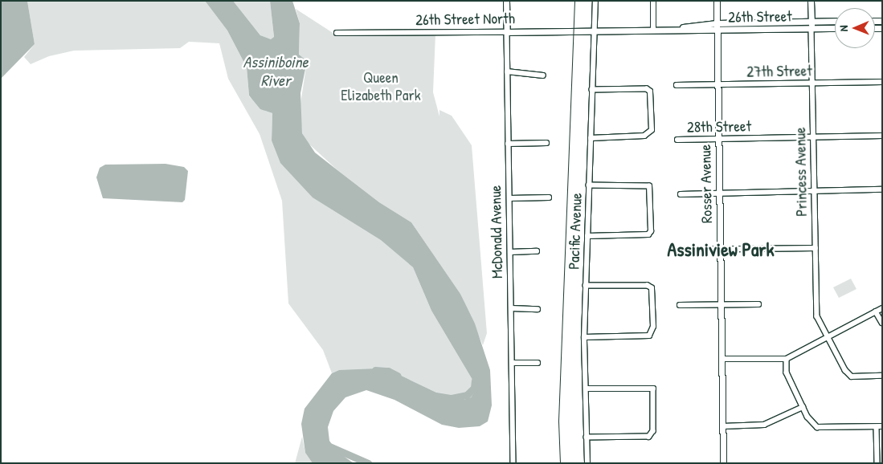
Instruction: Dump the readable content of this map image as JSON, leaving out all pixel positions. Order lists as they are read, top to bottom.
{
  "streets": {
    "street": [
      "26th Street",
      "26th Street North",
      "27th Street",
      "28th Street",
      "Princess Avenue",
      "Rosser Avenue",
      "Pacific Avenue",
      "McDonald Avenue"
    ]
  },
  "crossings": [
    ["26th Street", "26th Street North"],
    ["26th Street", "Princess Avenue"],
    ["26th Street", "Rosser Avenue"],
    ["26th Street", "Pacific Avenue"],
    ["26th Street North", "Pacific Avenue"],
    ["26th Street North", "McDonald Avenue"],
    ["27th Street", "Princess Avenue"],
    ["27th Street", "Rosser Avenue"],
    ["28th Street", "Princess Avenue"],
    ["28th Street", "Rosser Avenue"]
  ],
  "districts": ["Assiniview Park"],
  "water": ["Assiniboine River"],
  "parks": ["Queen Elizabeth Park"],
  "north": "left"
}
